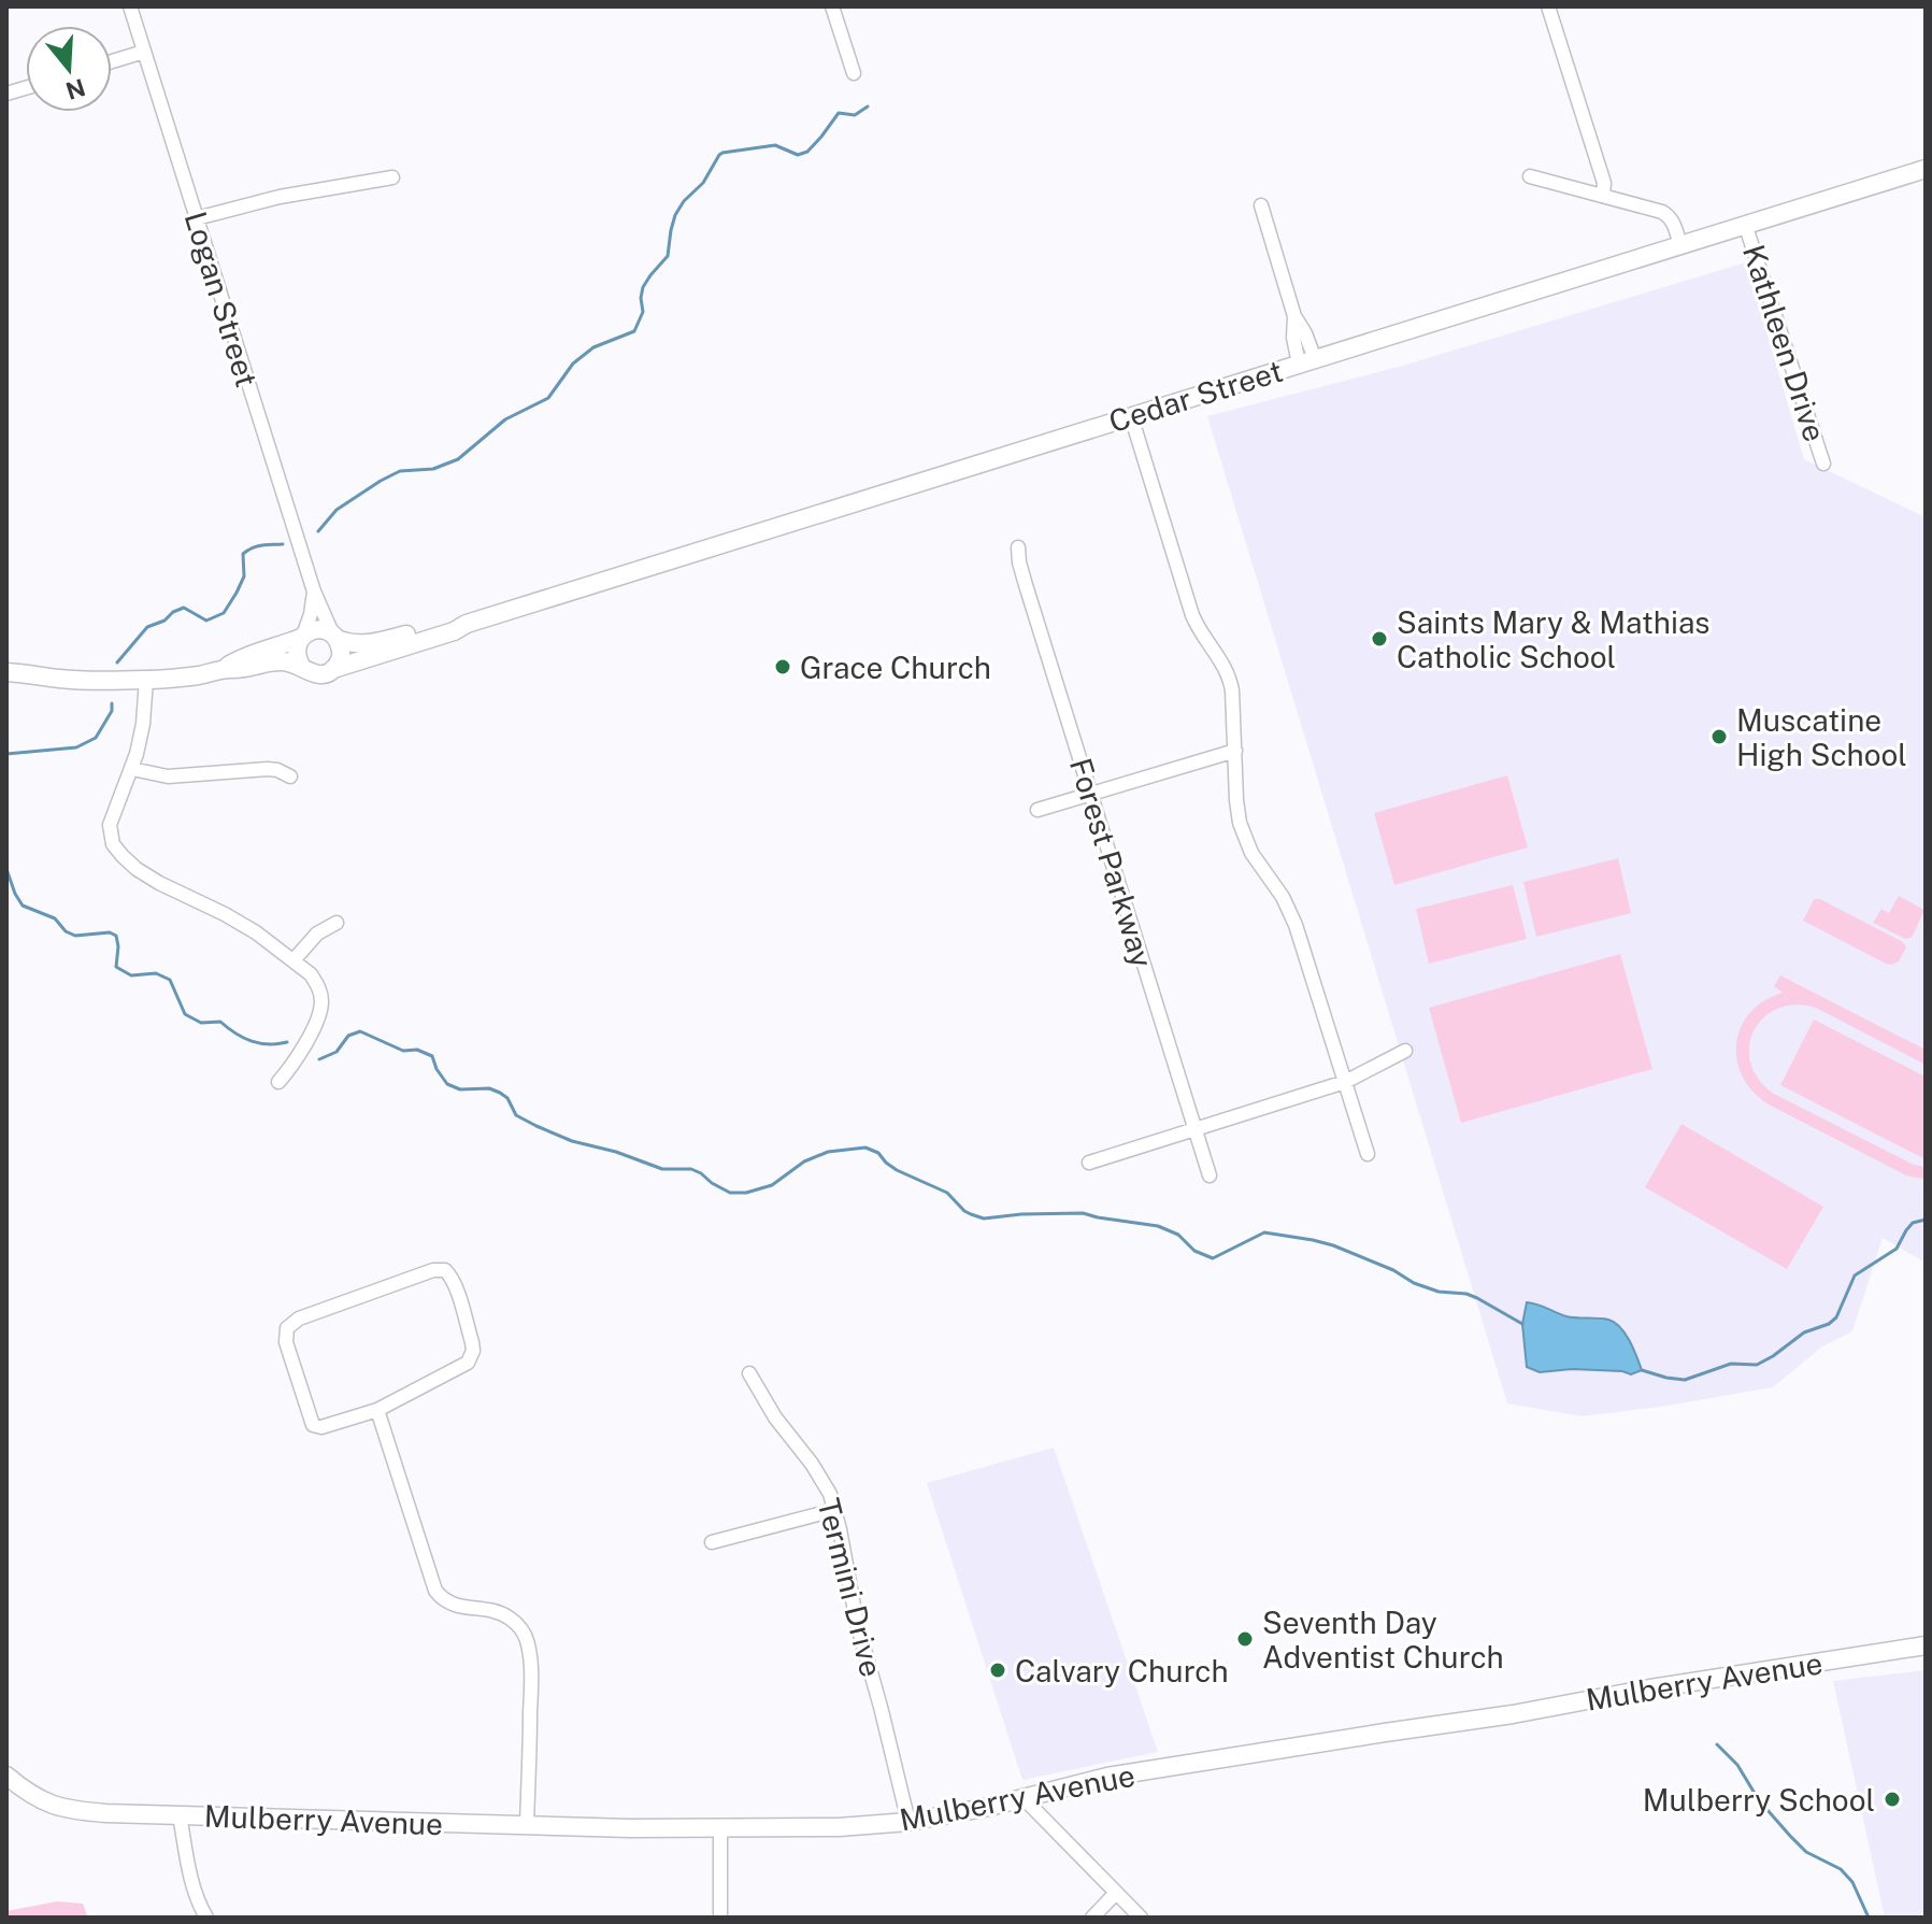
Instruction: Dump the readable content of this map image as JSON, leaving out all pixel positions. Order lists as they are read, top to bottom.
{
  "streets": {
    "main road": ["Cedar Street", "Mulberry Avenue"],
    "street": [
      "Logan Street",
      "Kathleen Drive",
      "Forest Parkway",
      "Termini Drive"
    ]
  },
  "crossings": [
    ["Logan Street", "Cedar Street"],
    ["Kathleen Drive", "Cedar Street"],
    ["Termini Drive", "Mulberry Avenue"]
  ],
  "places": [
    "Saints Mary & Mathias Catholic School",
    "Grace Church",
    "Muscatine High School",
    "Seventh Day Adventist Church",
    "Calvary Church",
    "Mulberry School"
  ],
  "north": "bottom"
}
